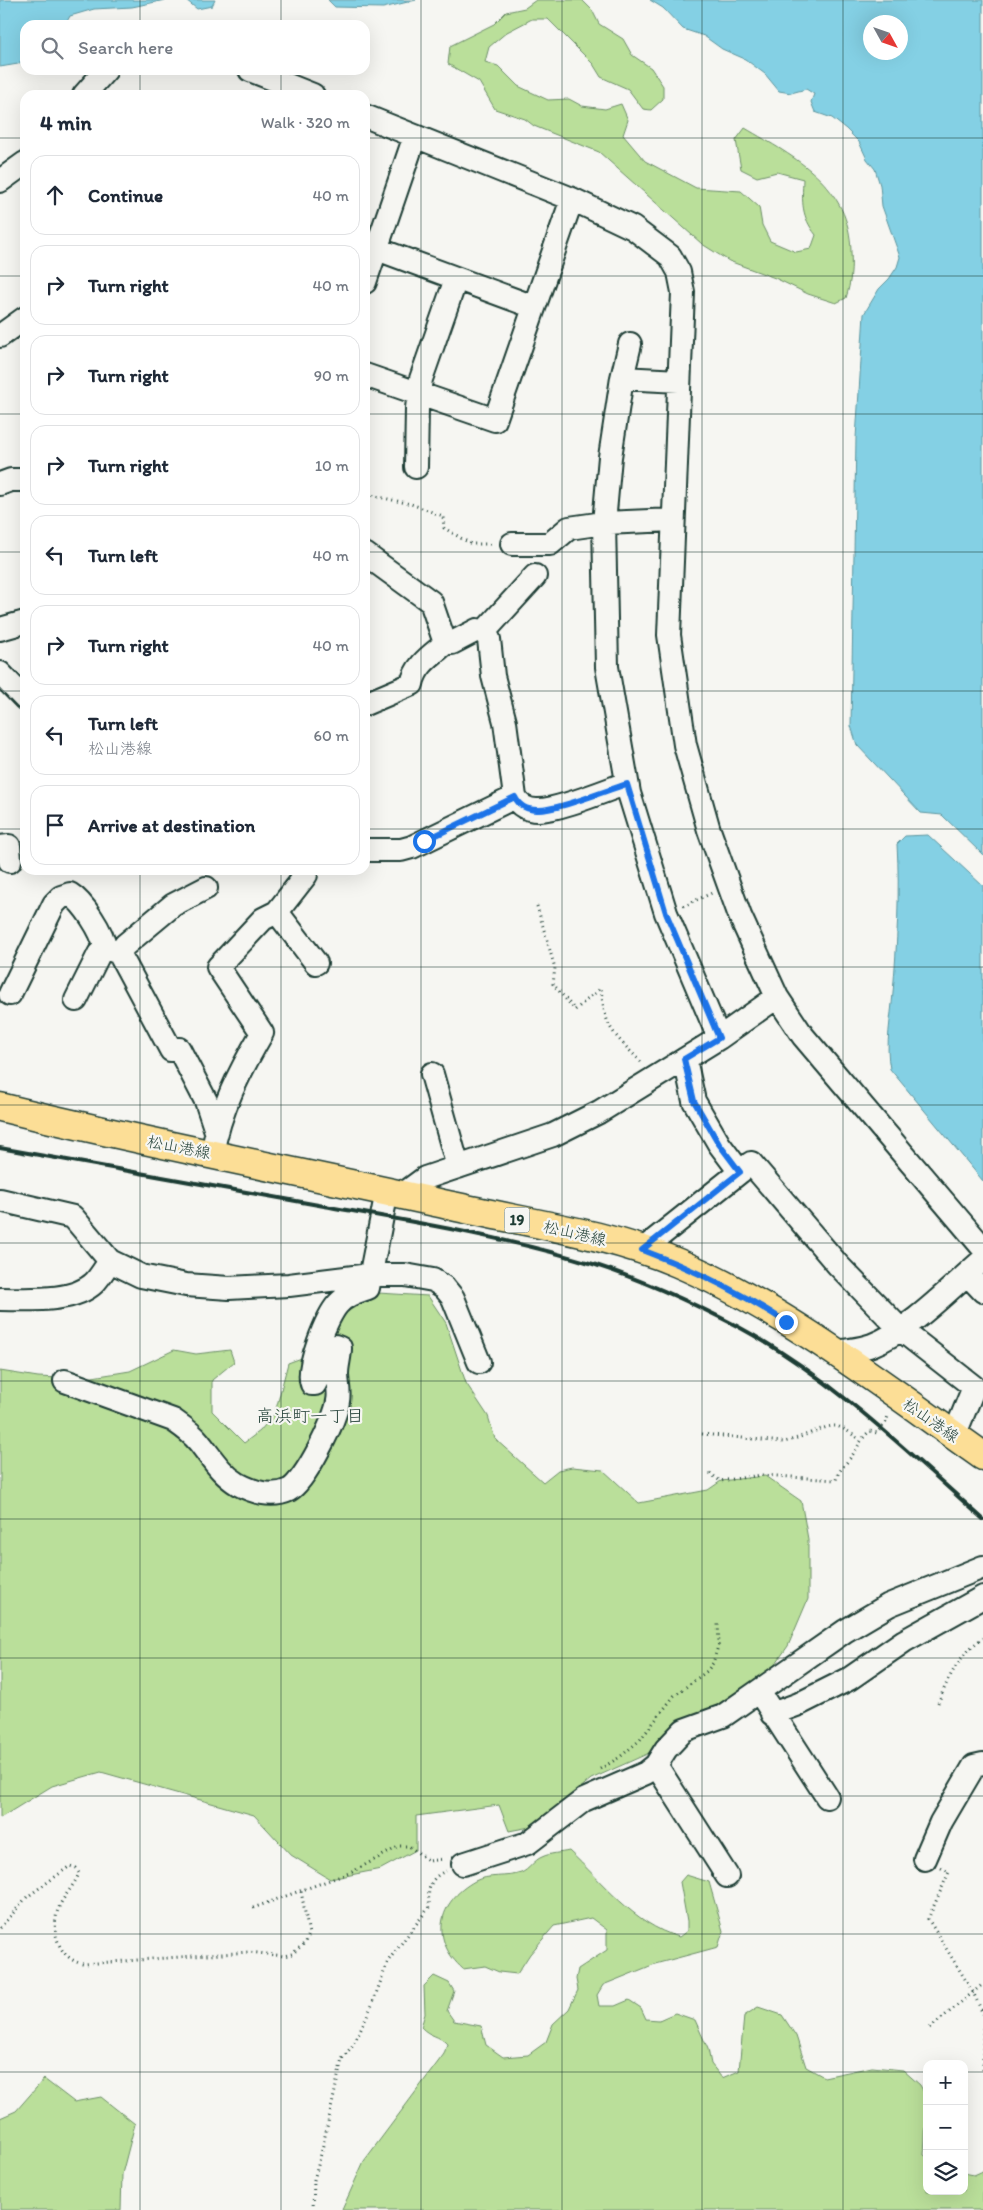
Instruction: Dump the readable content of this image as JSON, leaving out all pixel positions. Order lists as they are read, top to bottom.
{
  "streets": {
    "main road": ["松山港線", "19"]
  },
  "districts": ["高浜町一丁目"],
  "north": "bottom right",
  "page": {
    "search": "Search here",
    "heading": ["4 min", "Walk · 320 m"],
    "list": [
      ["Continue", "40 m"],
      ["Turn right", "40 m"],
      ["Turn right", "90 m"],
      ["Turn right", "10 m"],
      ["Turn left", "40 m"],
      ["Turn right", "40 m"],
      ["Turn left", "松山港線", "60 m"],
      "Arrive at destination"
    ],
    "map_buttons": ["+", "−"]
  }
}
